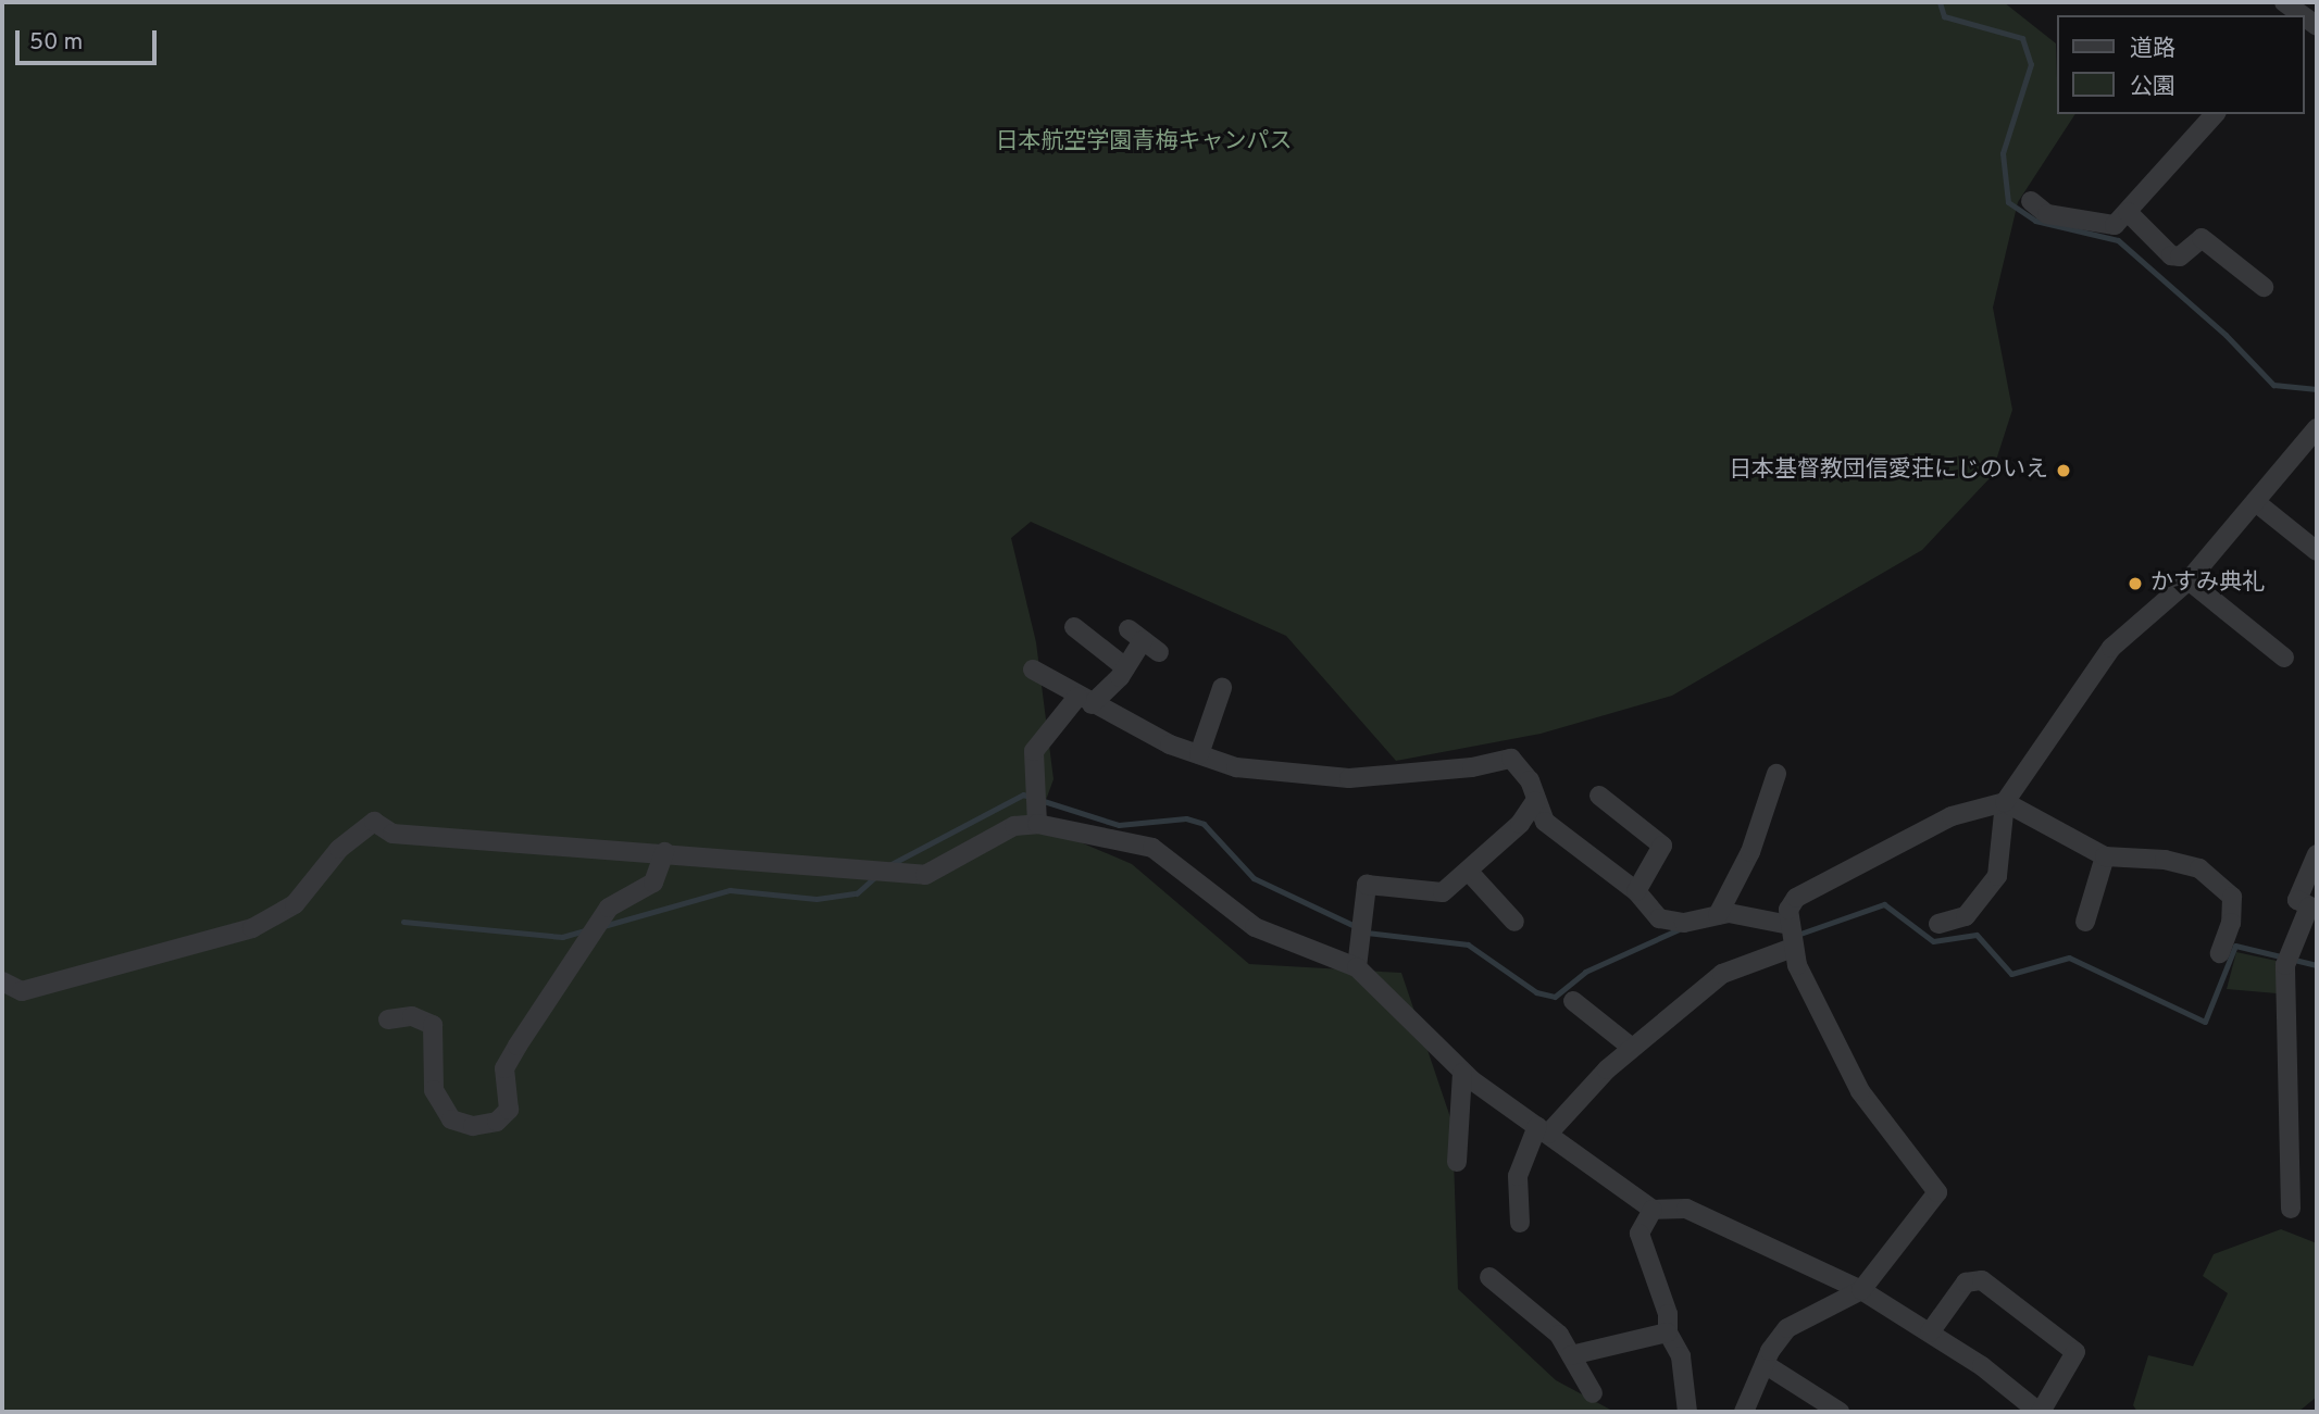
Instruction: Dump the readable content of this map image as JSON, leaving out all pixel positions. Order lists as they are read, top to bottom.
{
  "parks": ["日本航空学園青梅キャンパス"],
  "places": ["日本基督教団信愛荘にじのいえ", "かすみ典礼"],
  "legend": ["道路", "公園"],
  "scale_bar": "50 m"
}
